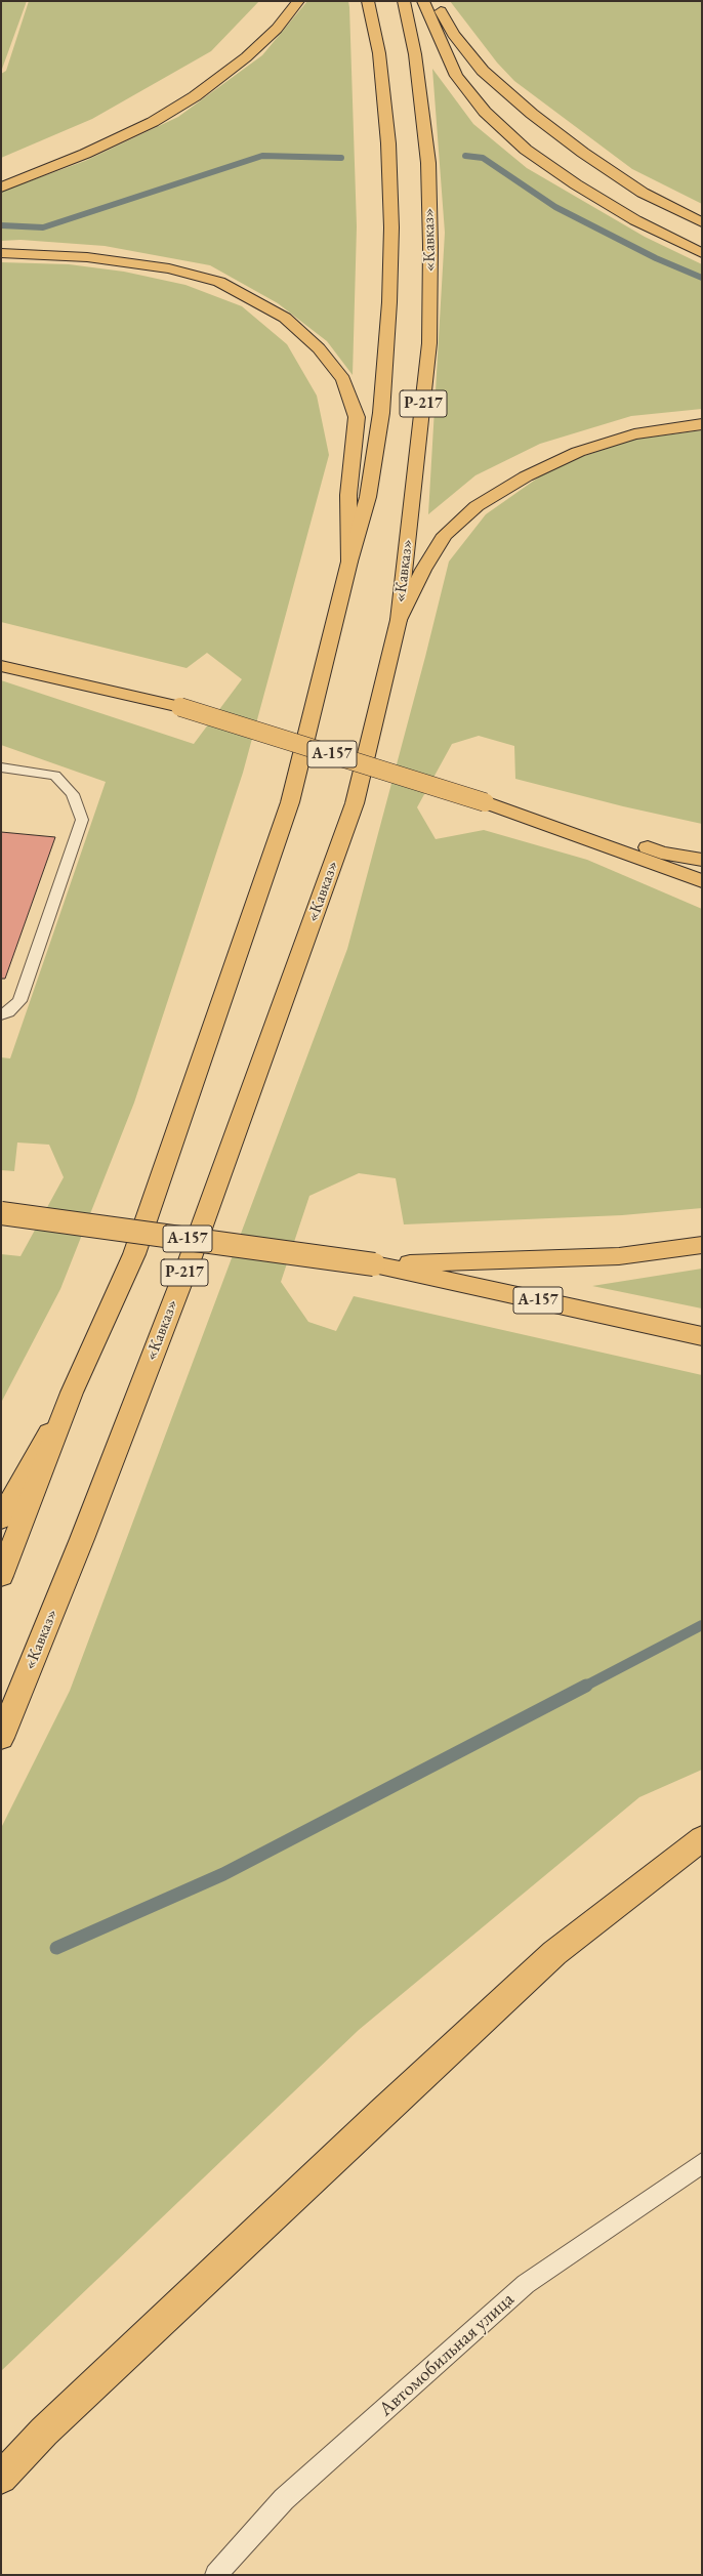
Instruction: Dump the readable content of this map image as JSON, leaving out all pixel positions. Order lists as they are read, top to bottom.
{
  "streets": {
    "main road": ["«Кавказ»", "Р-217", "А-157"],
    "lane": ["Автомобильная улица"]
  }
}
